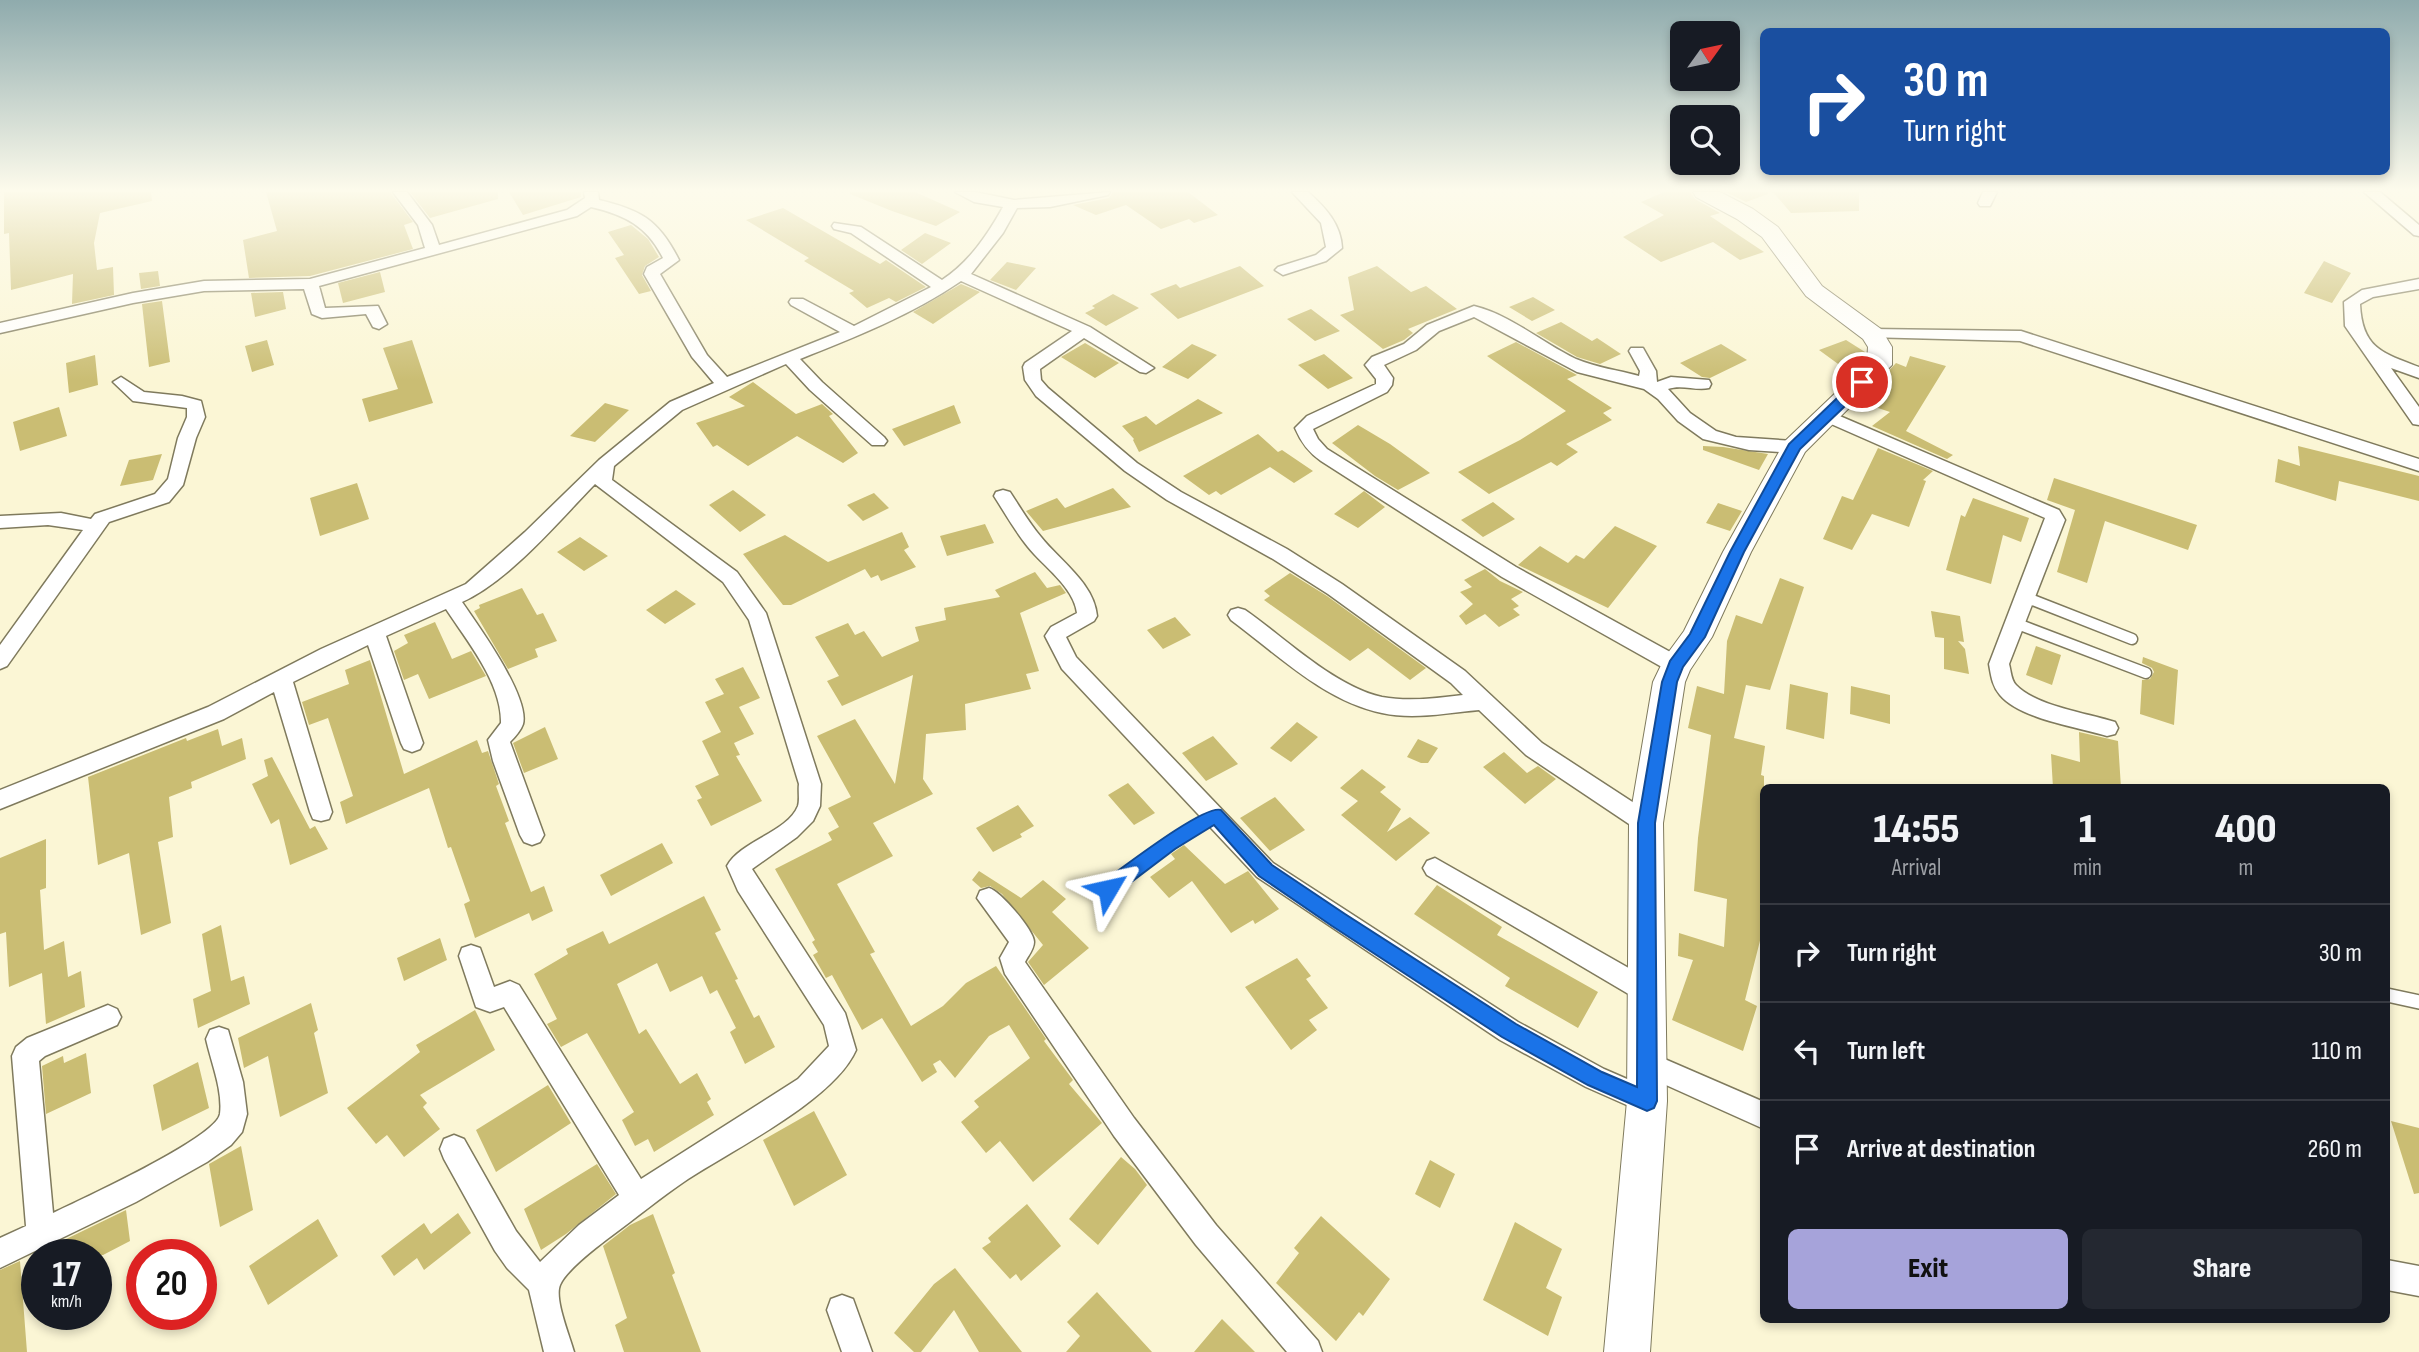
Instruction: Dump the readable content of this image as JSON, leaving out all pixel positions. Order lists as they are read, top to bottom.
{
  "north": "top right",
  "page": {
    "turn": ["30 m", "Turn right"],
    "eta": [
      "14:55",
      "Arrival",
      "1",
      "min",
      "400",
      "m"
    ],
    "list": [
      {
        "name": "Turn right",
        "value": "30 m"
      },
      {
        "name": "Turn left",
        "value": "110 m"
      },
      {
        "name": "Arrive at destination",
        "value": "260 m"
      }
    ],
    "buttons": ["Exit", "Share"],
    "speed": "17 km/h",
    "limit": "20"
  }
}
